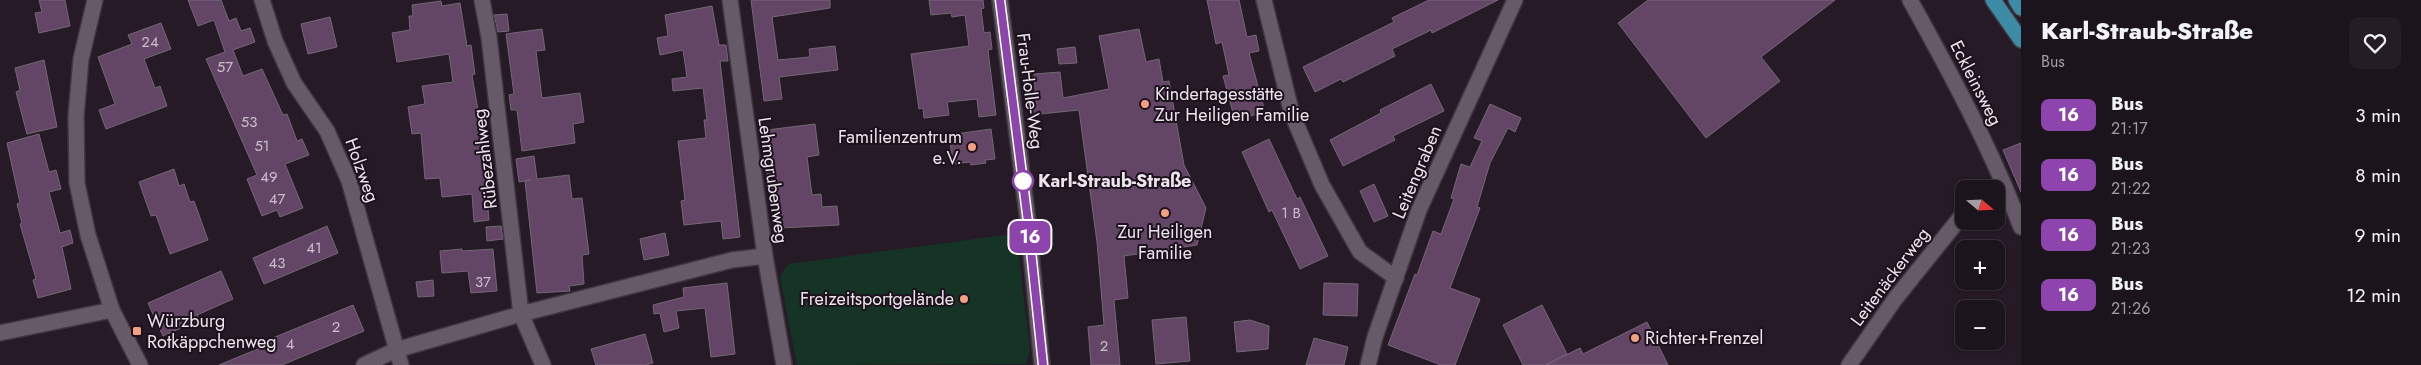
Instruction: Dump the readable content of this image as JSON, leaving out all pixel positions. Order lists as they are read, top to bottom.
{
  "streets": {
    "street": [
      "Eckleinsweg",
      "Frau-Holle-Weg",
      "Rübezahlweg",
      "Holzweg",
      "Leitengraben",
      "Lehmgrubenweg",
      "Leitenäckerweg"
    ]
  },
  "places": {
    "other": [
      "Kindertagesstätte Zur Heiligen Familie",
      "Familienzentrum e.V.",
      "Karl-Straub-Straße",
      "Zur Heiligen Familie",
      "Freizeitsportgelände",
      "Richter+Frenzel"
    ],
    "transit": ["Würzburg Rotkäppchenweg"]
  },
  "lines": ["bus line 16"],
  "house_numbers": [
    "24",
    "57",
    "53",
    "51",
    "49",
    "47",
    "1 B",
    "41",
    "43",
    "37",
    "2",
    "4",
    "2"
  ],
  "north": "right",
  "page": {
    "on_map": "16",
    "heading": ["Karl-Straub-Straße", "Bus"],
    "list": [
      {
        "mark": "16",
        "name": "Bus",
        "note": "21:17",
        "value": "3 min"
      },
      {
        "mark": "16",
        "name": "Bus",
        "note": "21:22",
        "value": "8 min"
      },
      {
        "mark": "16",
        "name": "Bus",
        "note": "21:23",
        "value": "9 min"
      },
      {
        "mark": "16",
        "name": "Bus",
        "note": "21:26",
        "value": "12 min"
      }
    ],
    "map_buttons": ["+", "−"]
  }
}
